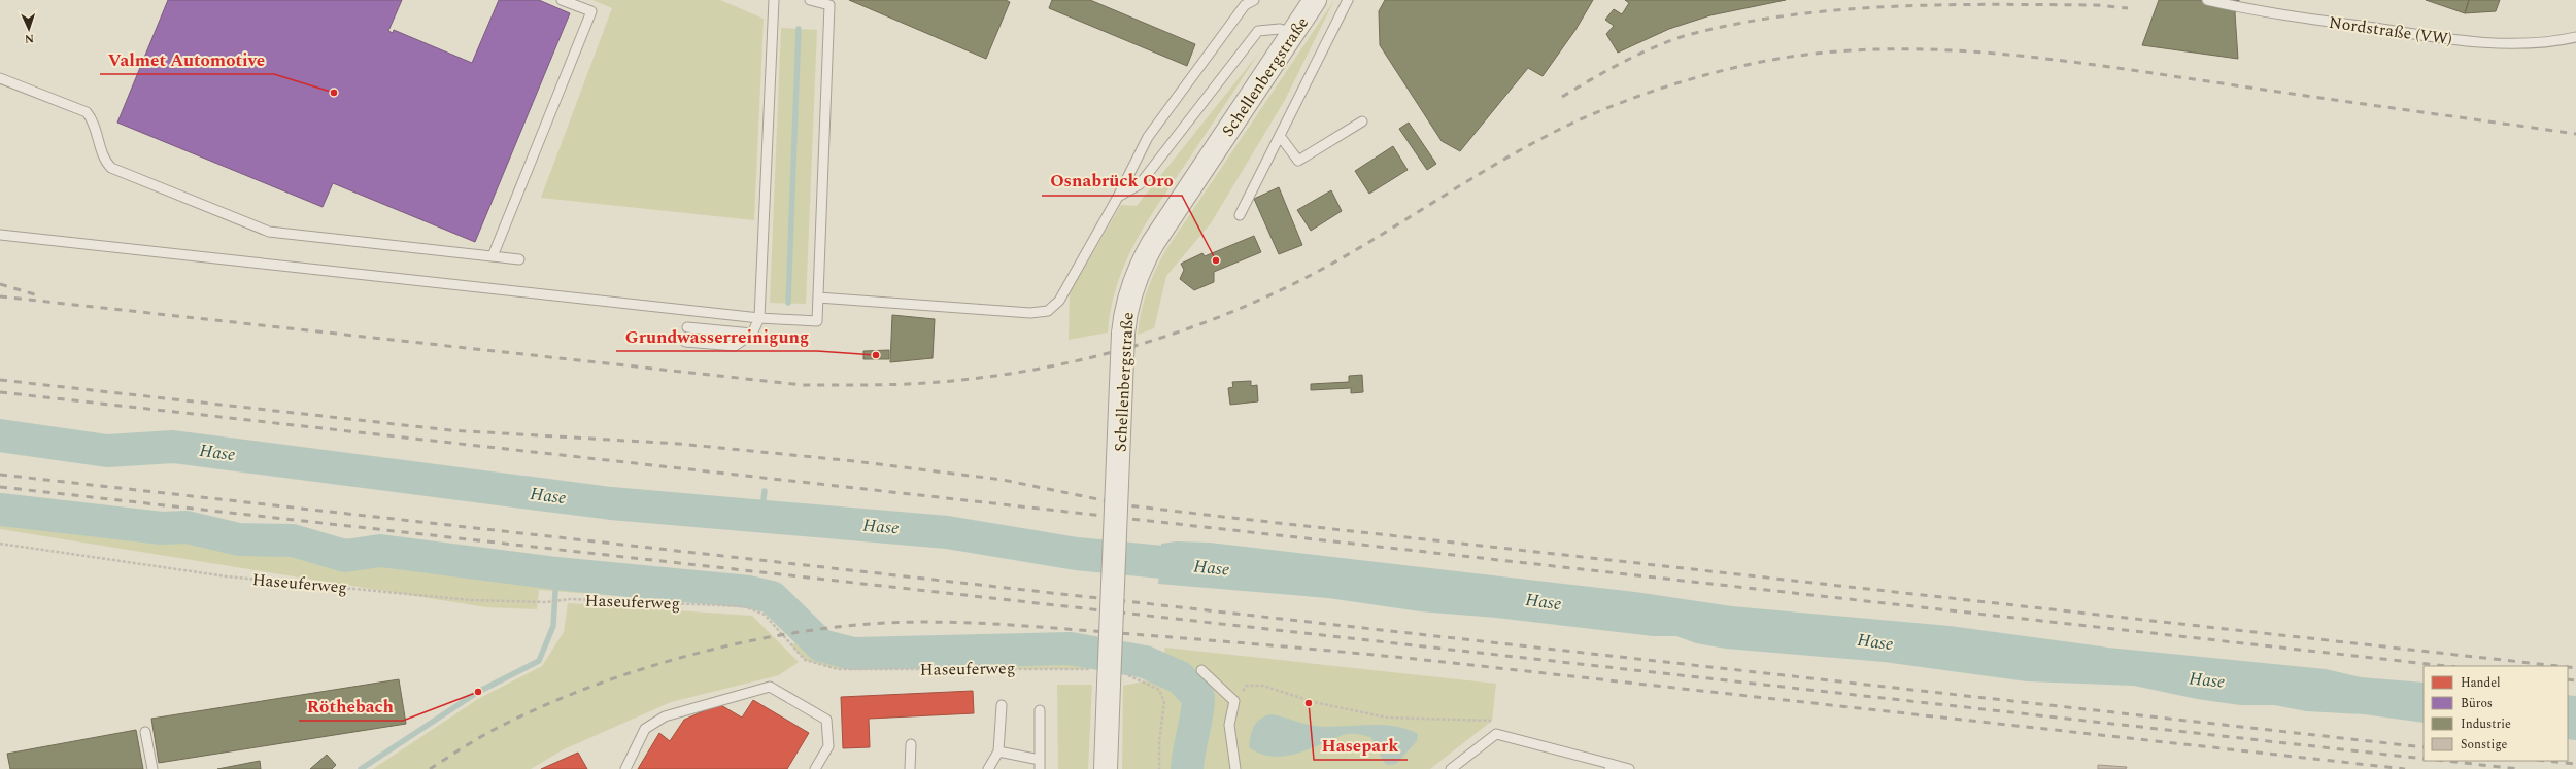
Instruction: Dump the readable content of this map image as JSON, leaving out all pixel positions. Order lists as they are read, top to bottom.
{
  "streets": {
    "street": ["Schellenbergstraße"],
    "lane": ["Nordstraße (VW)"],
    "path": ["Haseuferweg"]
  },
  "water": ["Hase"],
  "places": [
    "Valmet Automotive",
    "Osnabrück Oro",
    "Grundwasserreinigung",
    "Röthebach",
    "Hasepark"
  ],
  "legend": [
    "Handel",
    "Büros",
    "Industrie",
    "Sonstige"
  ],
  "north": "bottom"
}
